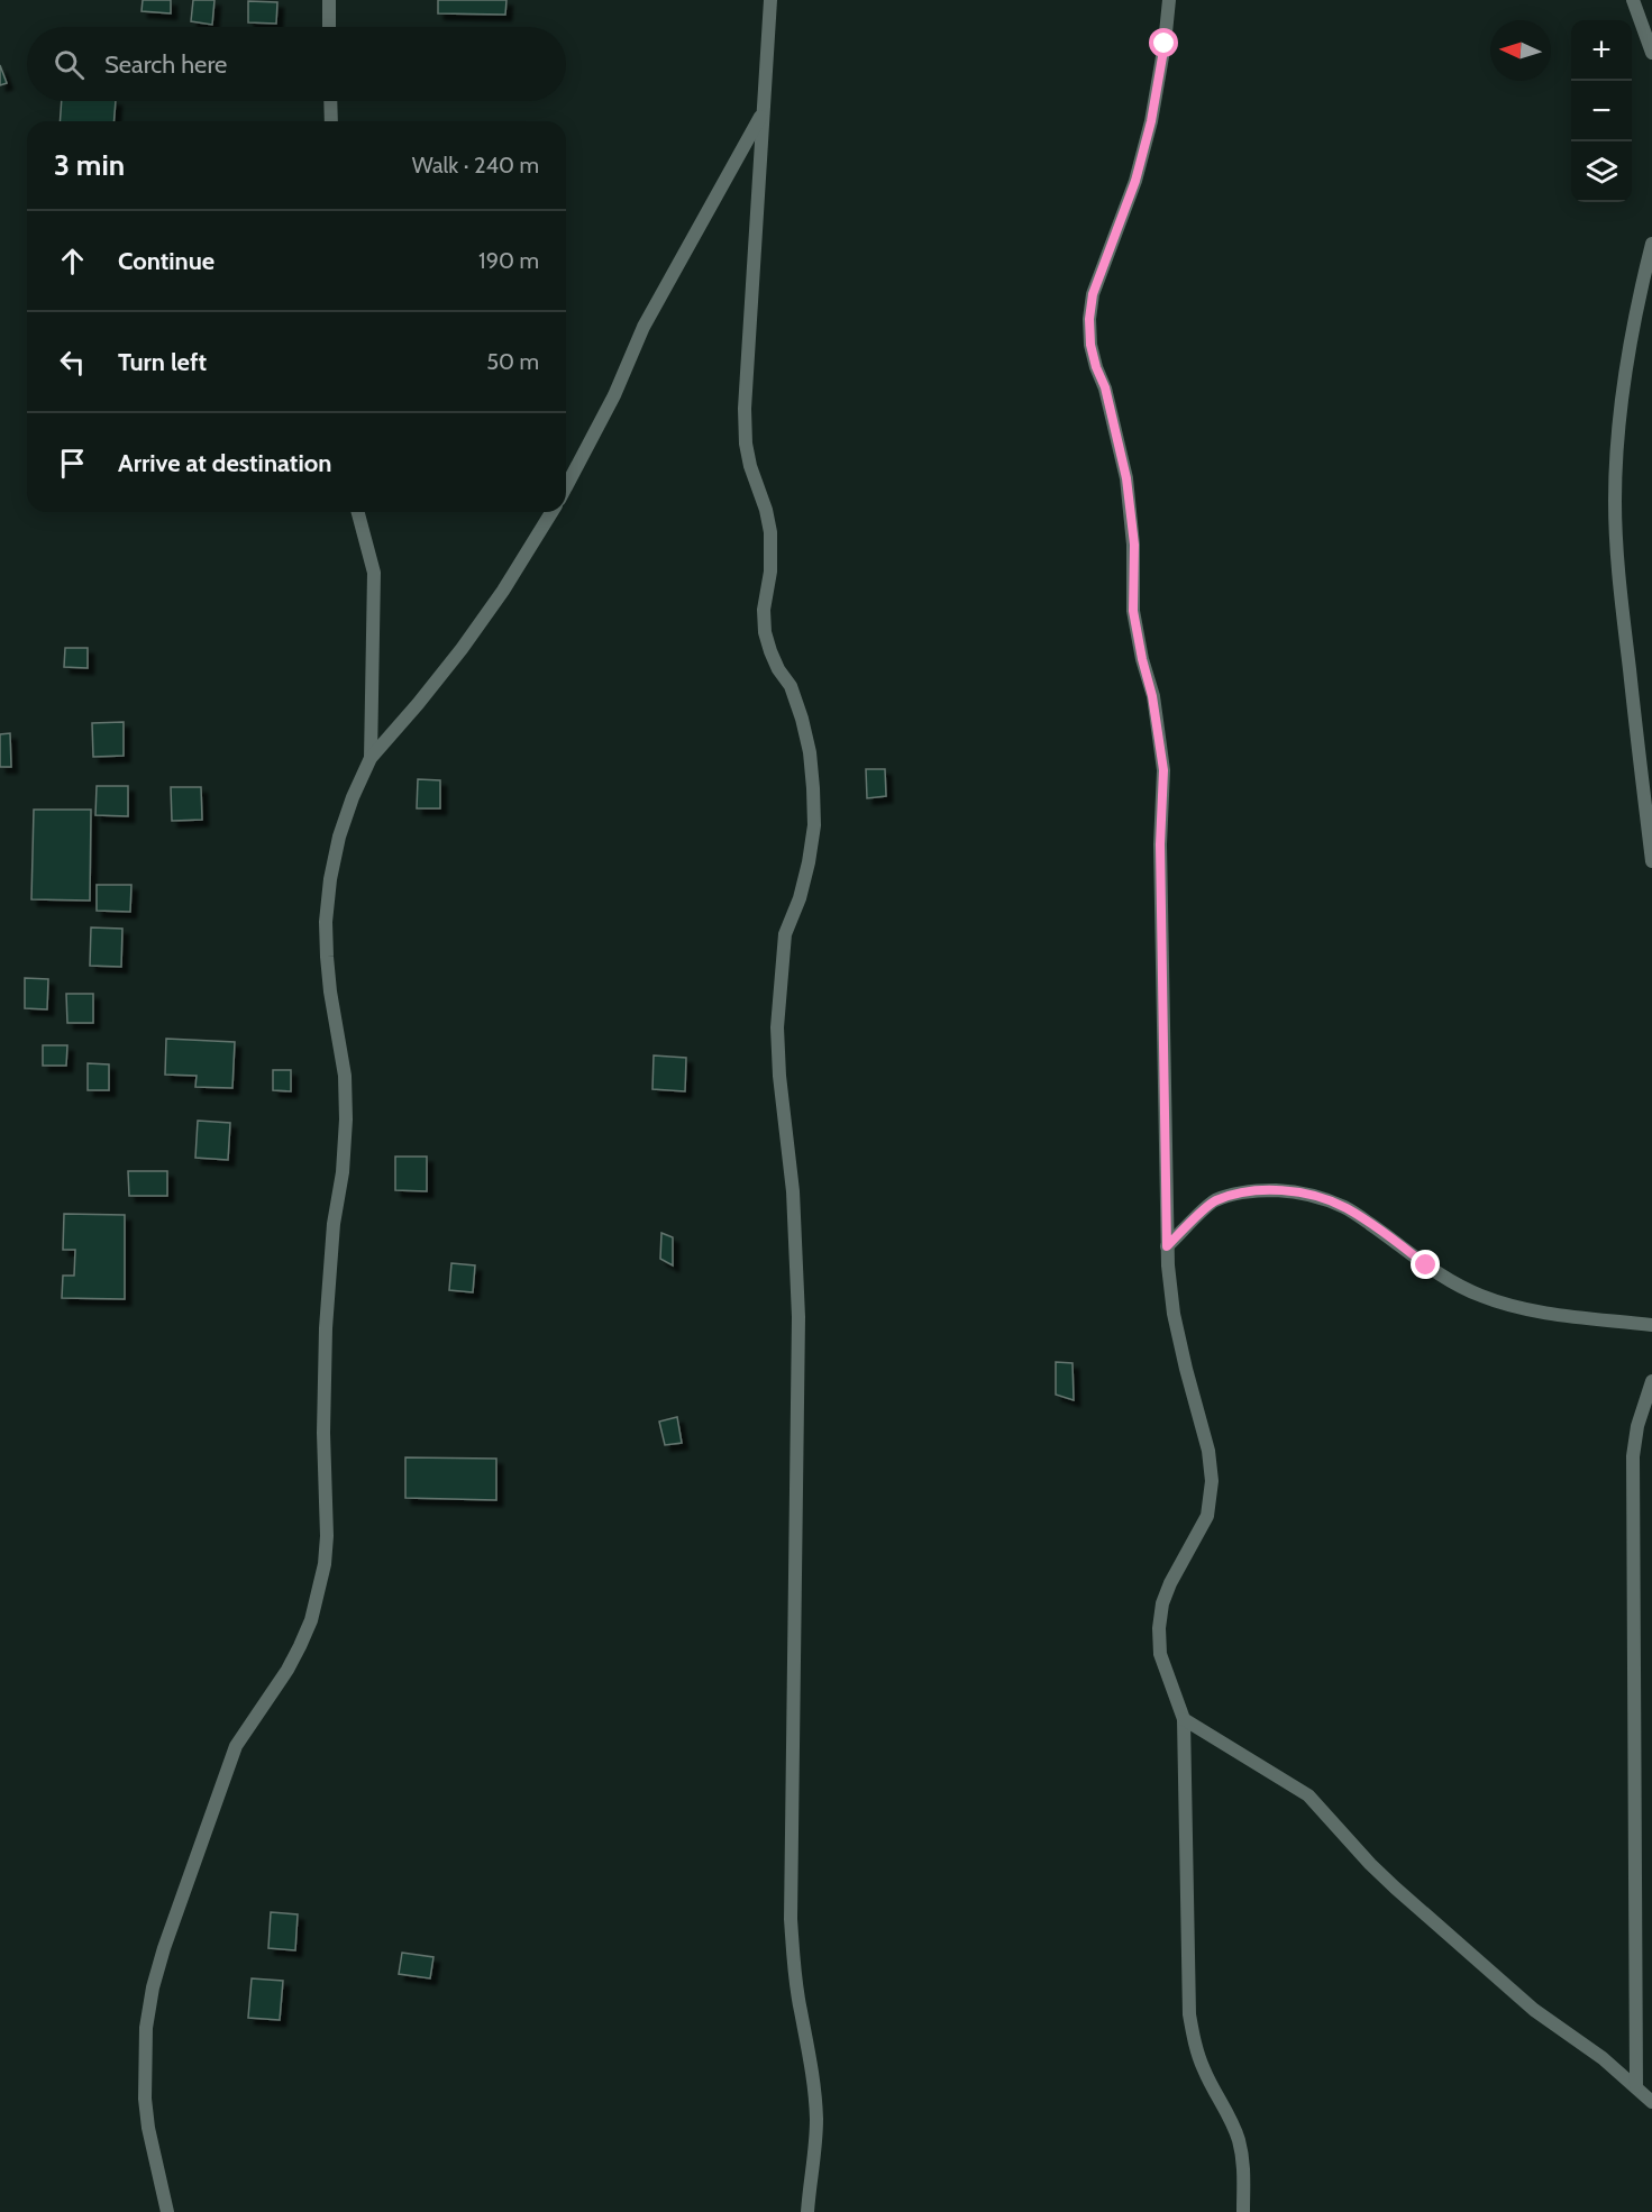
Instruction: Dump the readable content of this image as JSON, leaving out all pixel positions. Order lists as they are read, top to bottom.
{
  "north": "left",
  "page": {
    "map_buttons": ["+", "−"],
    "search": "Search here",
    "heading": ["3 min", "Walk · 240 m"],
    "list": [
      ["Continue", "190 m"],
      ["Turn left", "50 m"],
      "Arrive at destination"
    ]
  }
}
